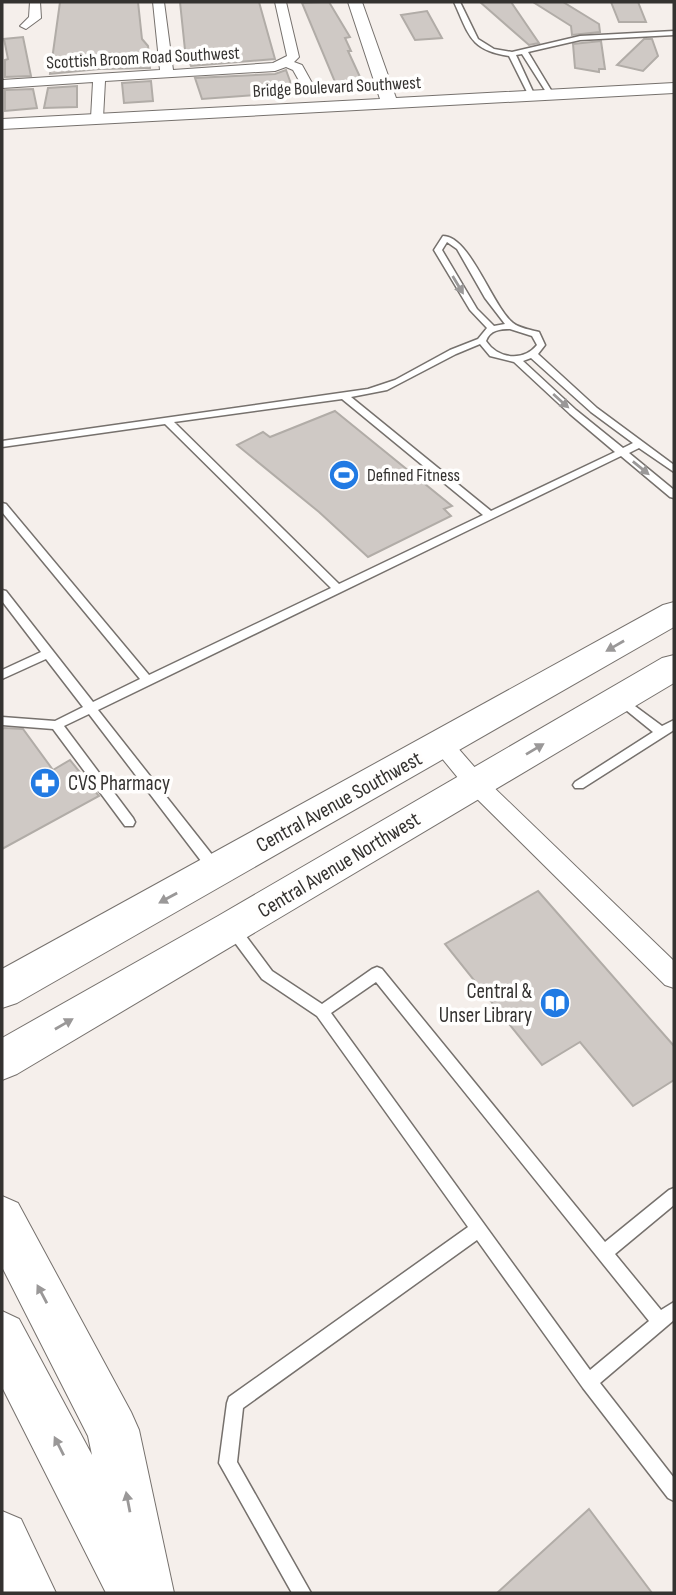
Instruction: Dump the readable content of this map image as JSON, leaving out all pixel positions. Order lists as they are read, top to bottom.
{
  "streets": {
    "main road": ["Central Avenue Southwest", "Central Avenue Northwest"],
    "street": ["Scottish Broom Road Southwest", "Bridge Boulevard Southwest"]
  },
  "one_way": ["Central Avenue Southwest", "Central Avenue Northwest"],
  "places": {
    "sports": ["Defined Fitness"],
    "pharmacy": ["CVS Pharmacy"],
    "library": ["Central & Unser Library"]
  }
}
